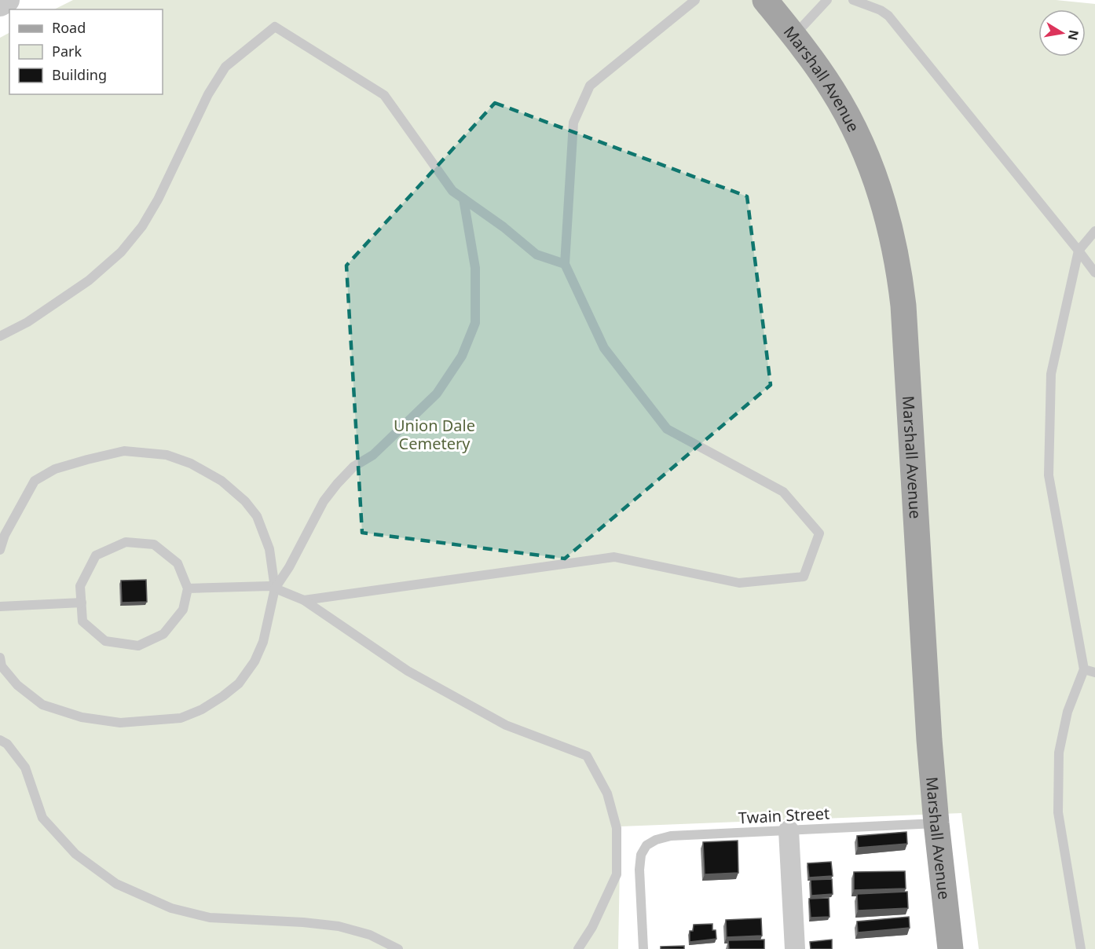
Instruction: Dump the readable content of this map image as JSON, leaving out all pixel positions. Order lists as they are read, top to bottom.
{
  "streets": {
    "main road": ["Marshall Avenue"],
    "lane": ["Twain Street"]
  },
  "crossings": [
    ["Marshall Avenue", "Twain Street"]
  ],
  "parks": ["Union Dale Cemetery"],
  "legend": ["Road", "Park", "Building"],
  "north": "right"
}
